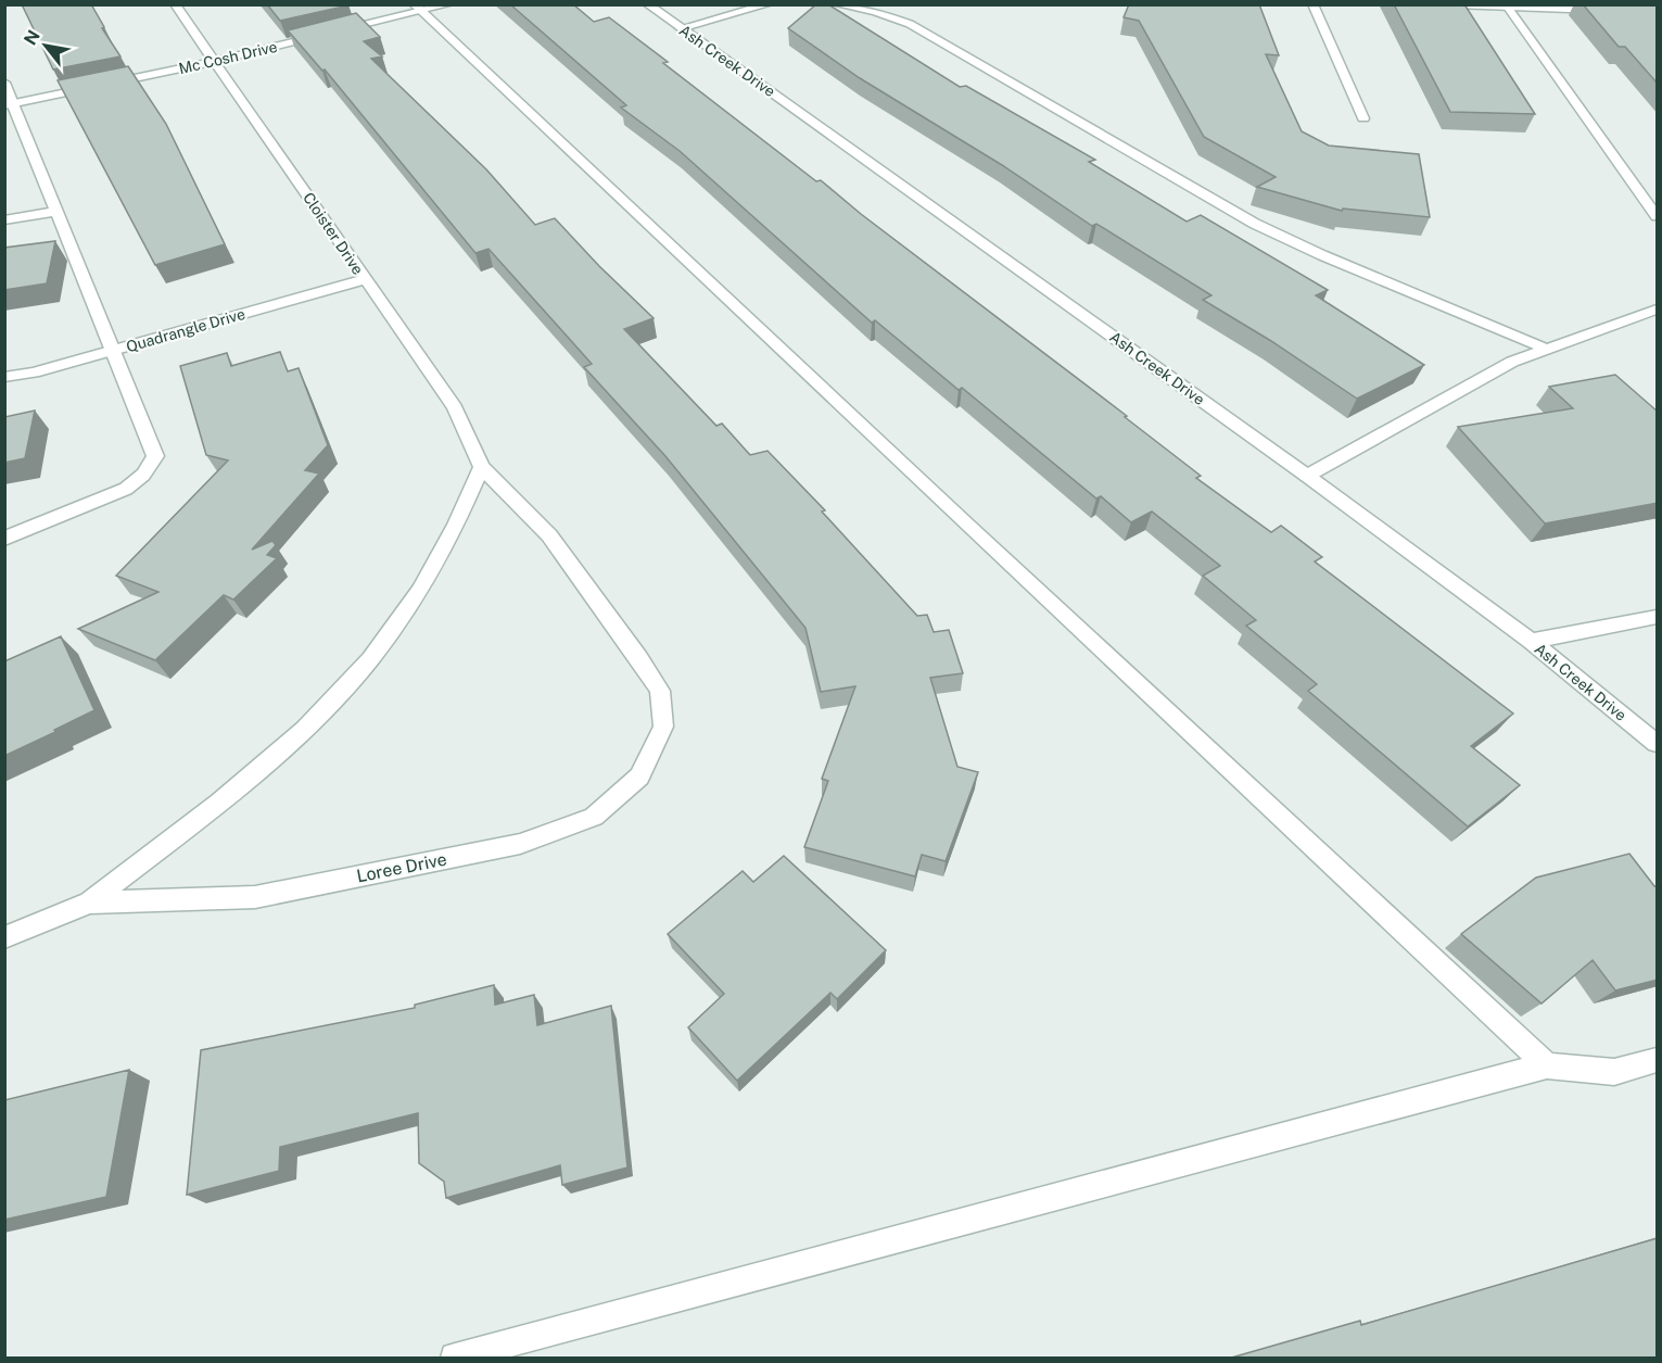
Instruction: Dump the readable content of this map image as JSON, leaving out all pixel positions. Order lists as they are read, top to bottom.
{
  "streets": {
    "street": [
      "Mc Cosh Drive",
      "Ash Creek Drive",
      "Cloister Drive",
      "Quadrangle Drive",
      "Loree Drive"
    ]
  },
  "crossings": [
    ["Mc Cosh Drive", "Cloister Drive"],
    ["Cloister Drive", "Quadrangle Drive"],
    ["Cloister Drive", "Loree Drive"]
  ],
  "north": "top left"
}
